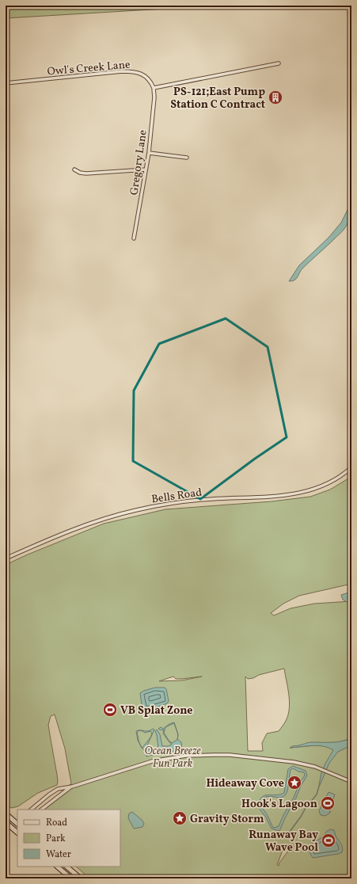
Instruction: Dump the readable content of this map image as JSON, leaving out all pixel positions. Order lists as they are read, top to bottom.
{
  "streets": {
    "street": ["Owl's Creek Lane", "Gregory Lane", "Bells Road"]
  },
  "crossings": [
    ["Owl's Creek Lane", "Gregory Lane"]
  ],
  "parks": ["Ocean Breeze Fun Park"],
  "places": {
    "building": ["PS-121;East Pump Station C Contract"],
    "sports": ["VB Splat Zone", "Hook's Lagoon", "Runaway Bay Wave Pool"],
    "place": ["Hideaway Cove", "Gravity Storm"]
  },
  "legend": ["Road", "Park", "Water"]
}
